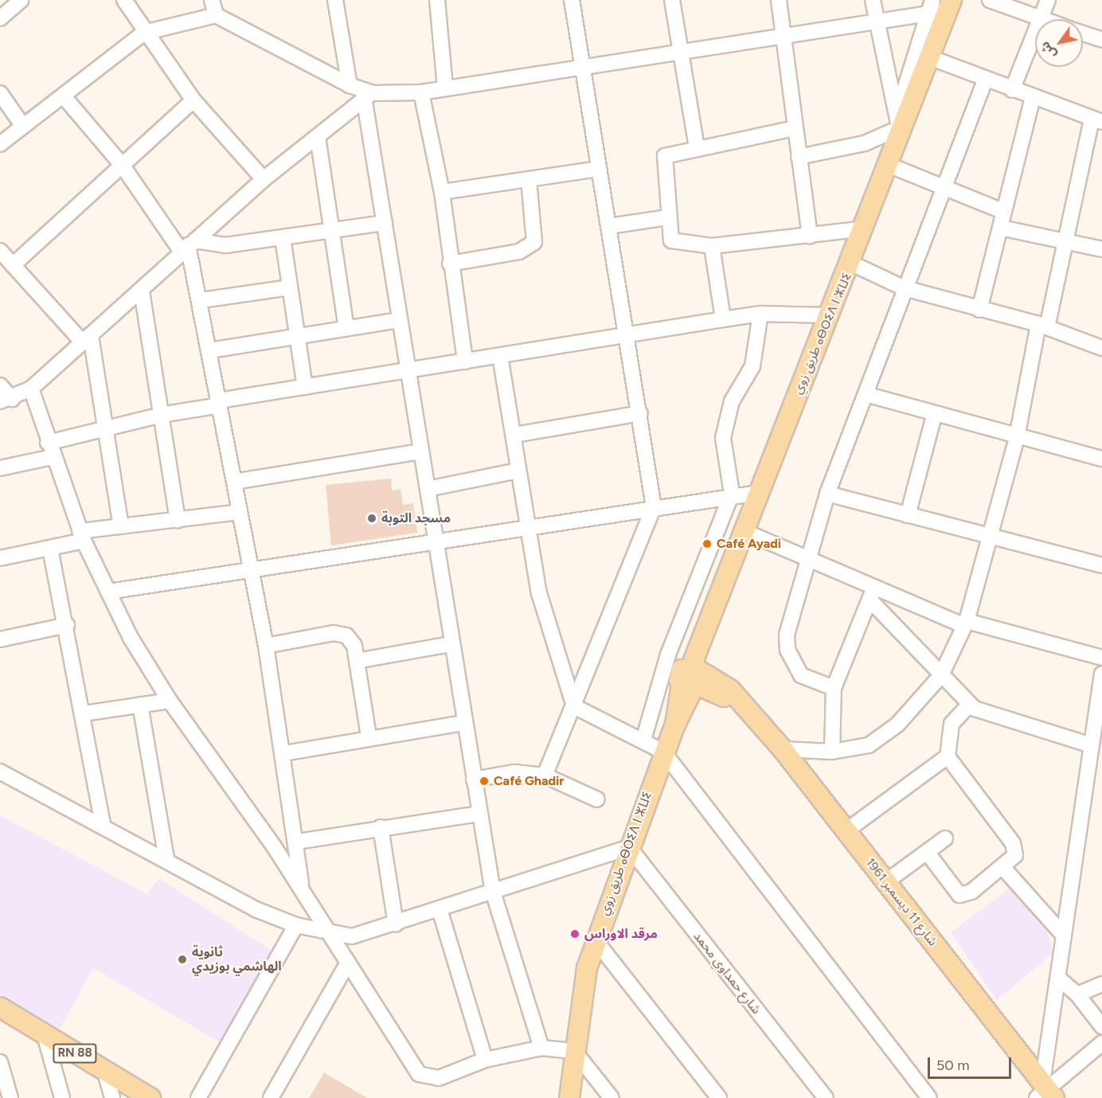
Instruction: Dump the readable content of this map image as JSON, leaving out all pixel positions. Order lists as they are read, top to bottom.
{
  "streets": {
    "main road": ["طريق زوي ⴰⴱⵔⵉⴷ ⵏ ⵣⵡⵉ", "شارع 11 ديسمبر 1961", "RN 88"],
    "street": ["شارع حمداوي محمد"]
  },
  "crossings": [
    ["طريق زوي ⴰⴱⵔⵉⴷ ⵏ ⵣⵡⵉ", "شارع 11 ديسمبر 1961"],
    ["طريق زوي ⴰⴱⵔⵉⴷ ⵏ ⵣⵡⵉ", "شارع حمداوي محمد"]
  ],
  "places": [
    "مسجد التوبة",
    "Café Ayadi",
    "Café Ghadir",
    "مرقد الاوراس",
    "ثانوية الهاشمي بوزيدي"
  ],
  "scale_bar": "50 m",
  "north": "bottom left"
}
